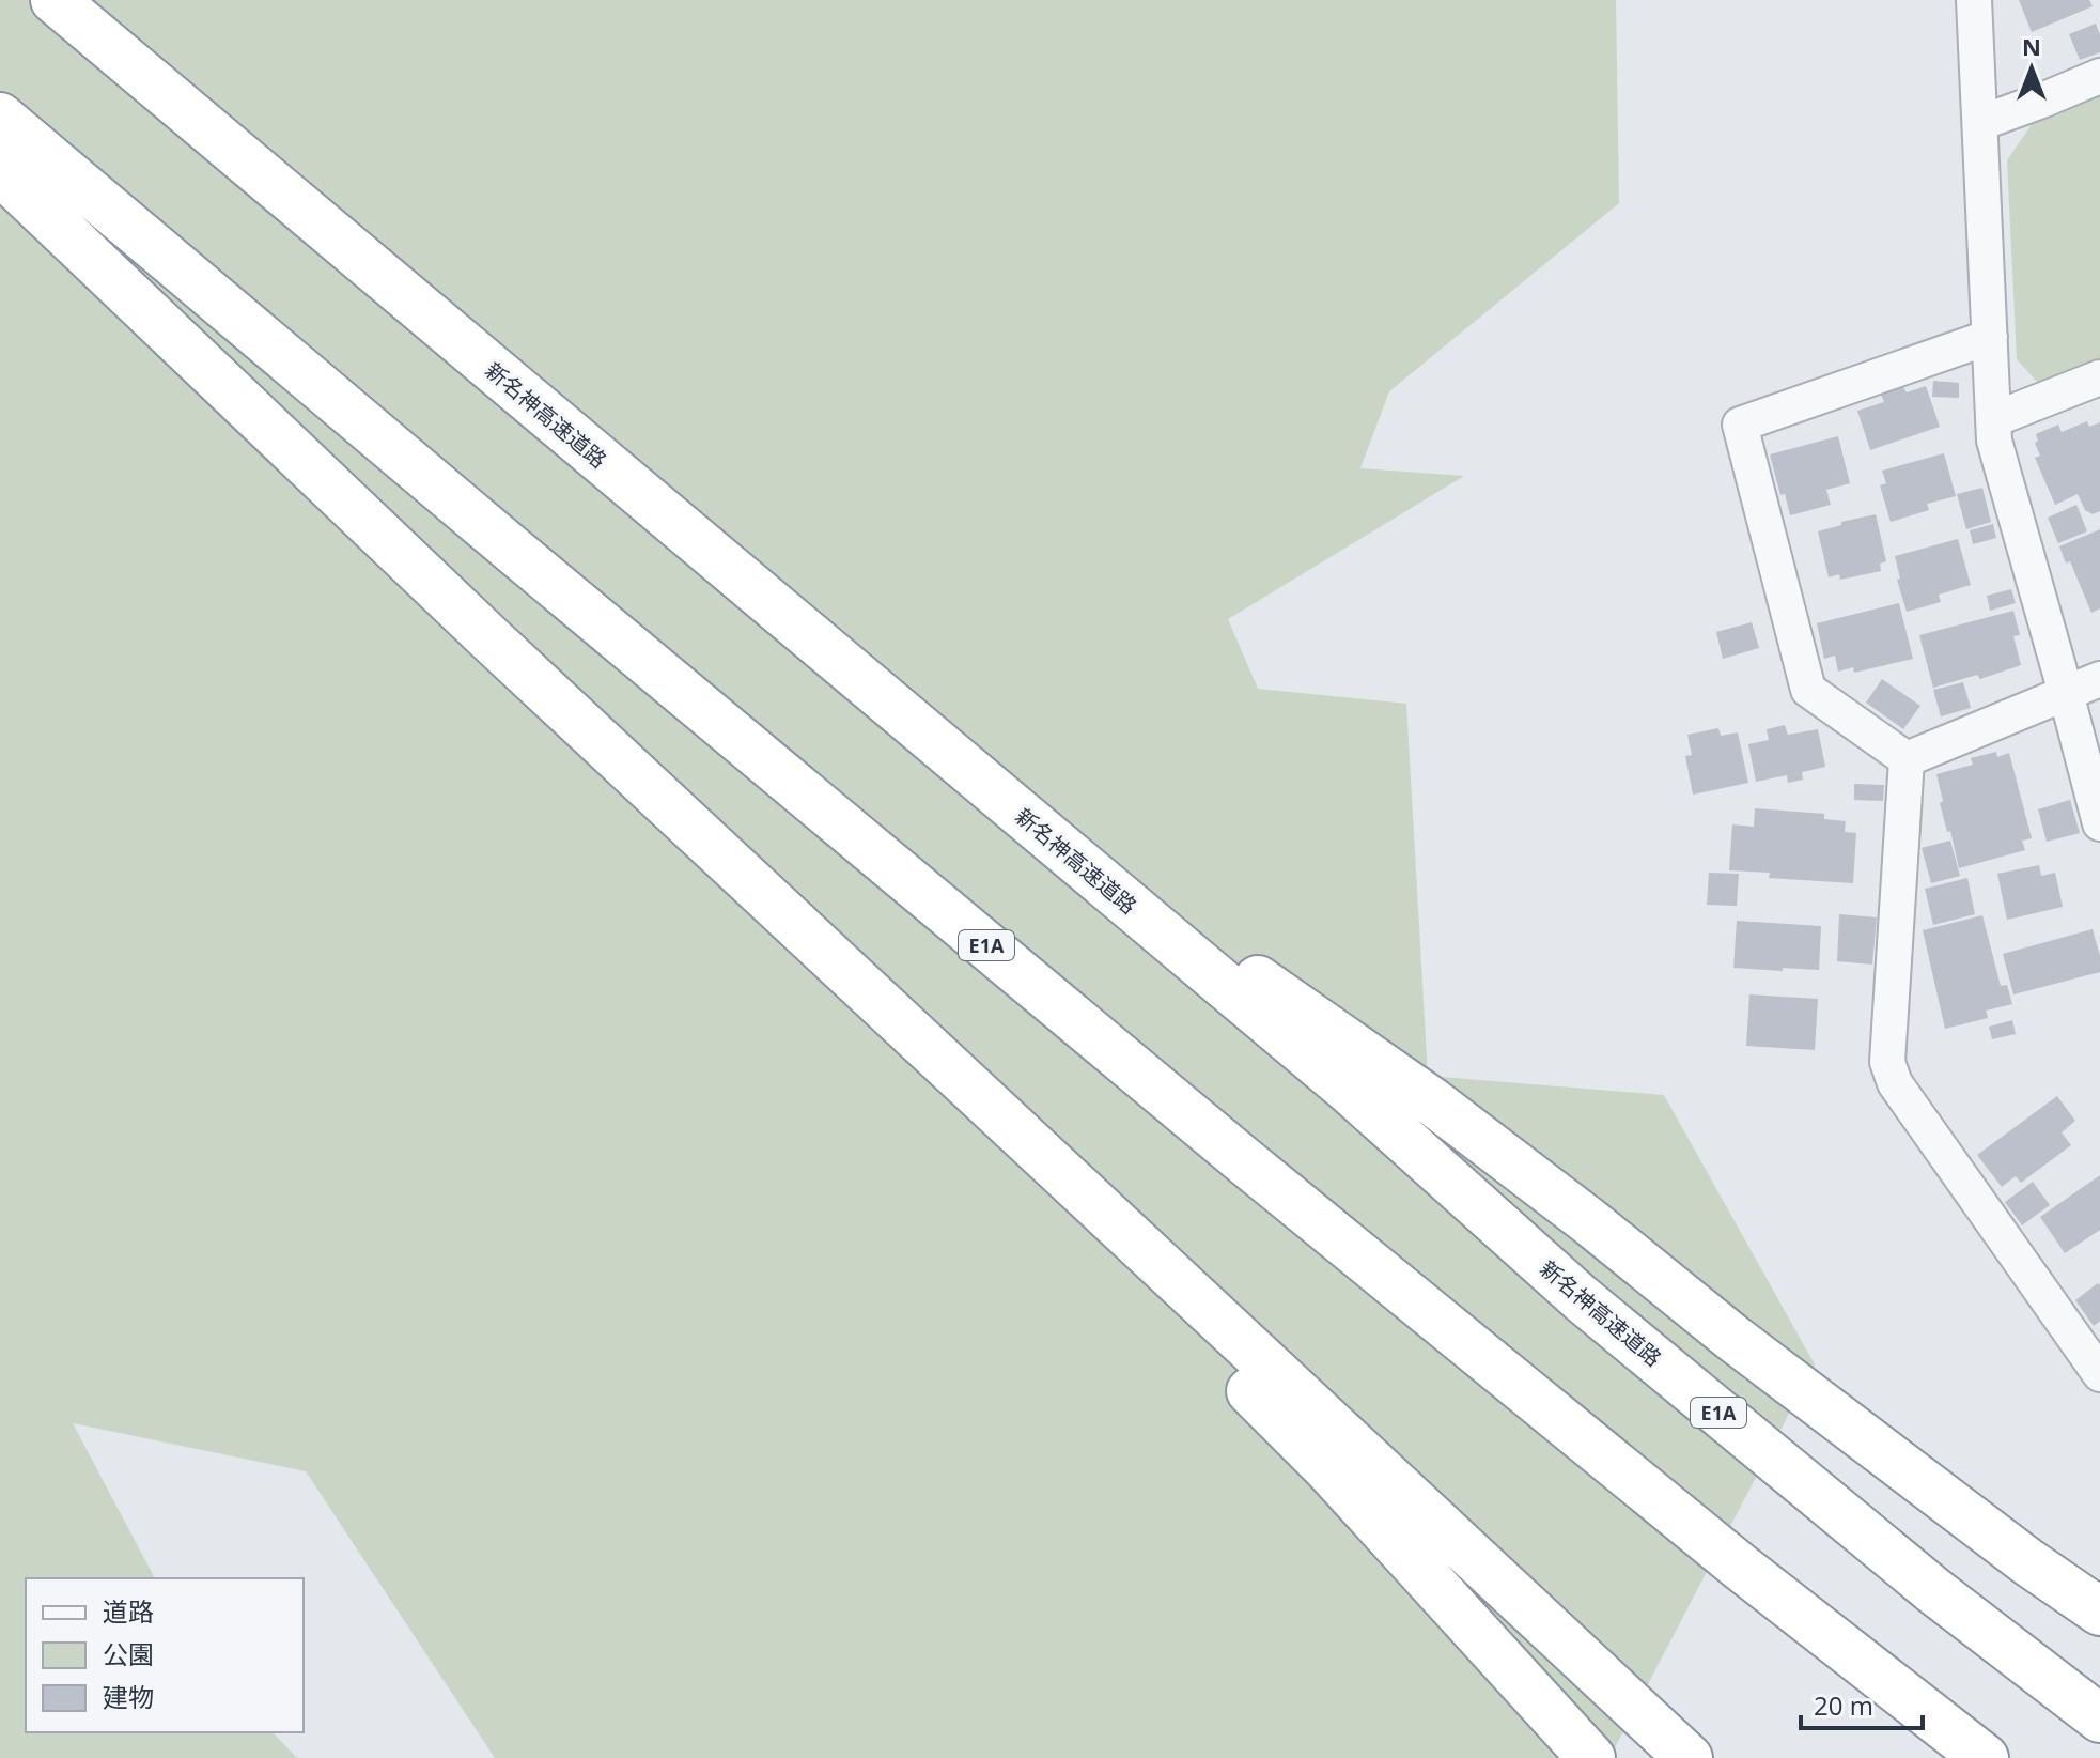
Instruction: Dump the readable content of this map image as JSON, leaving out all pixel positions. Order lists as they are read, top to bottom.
{
  "streets": {
    "highway": ["新名神高速道路", "E1A"]
  },
  "legend": ["道路", "公園", "建物"],
  "scale_bar": "20 m",
  "north": "top"
}
